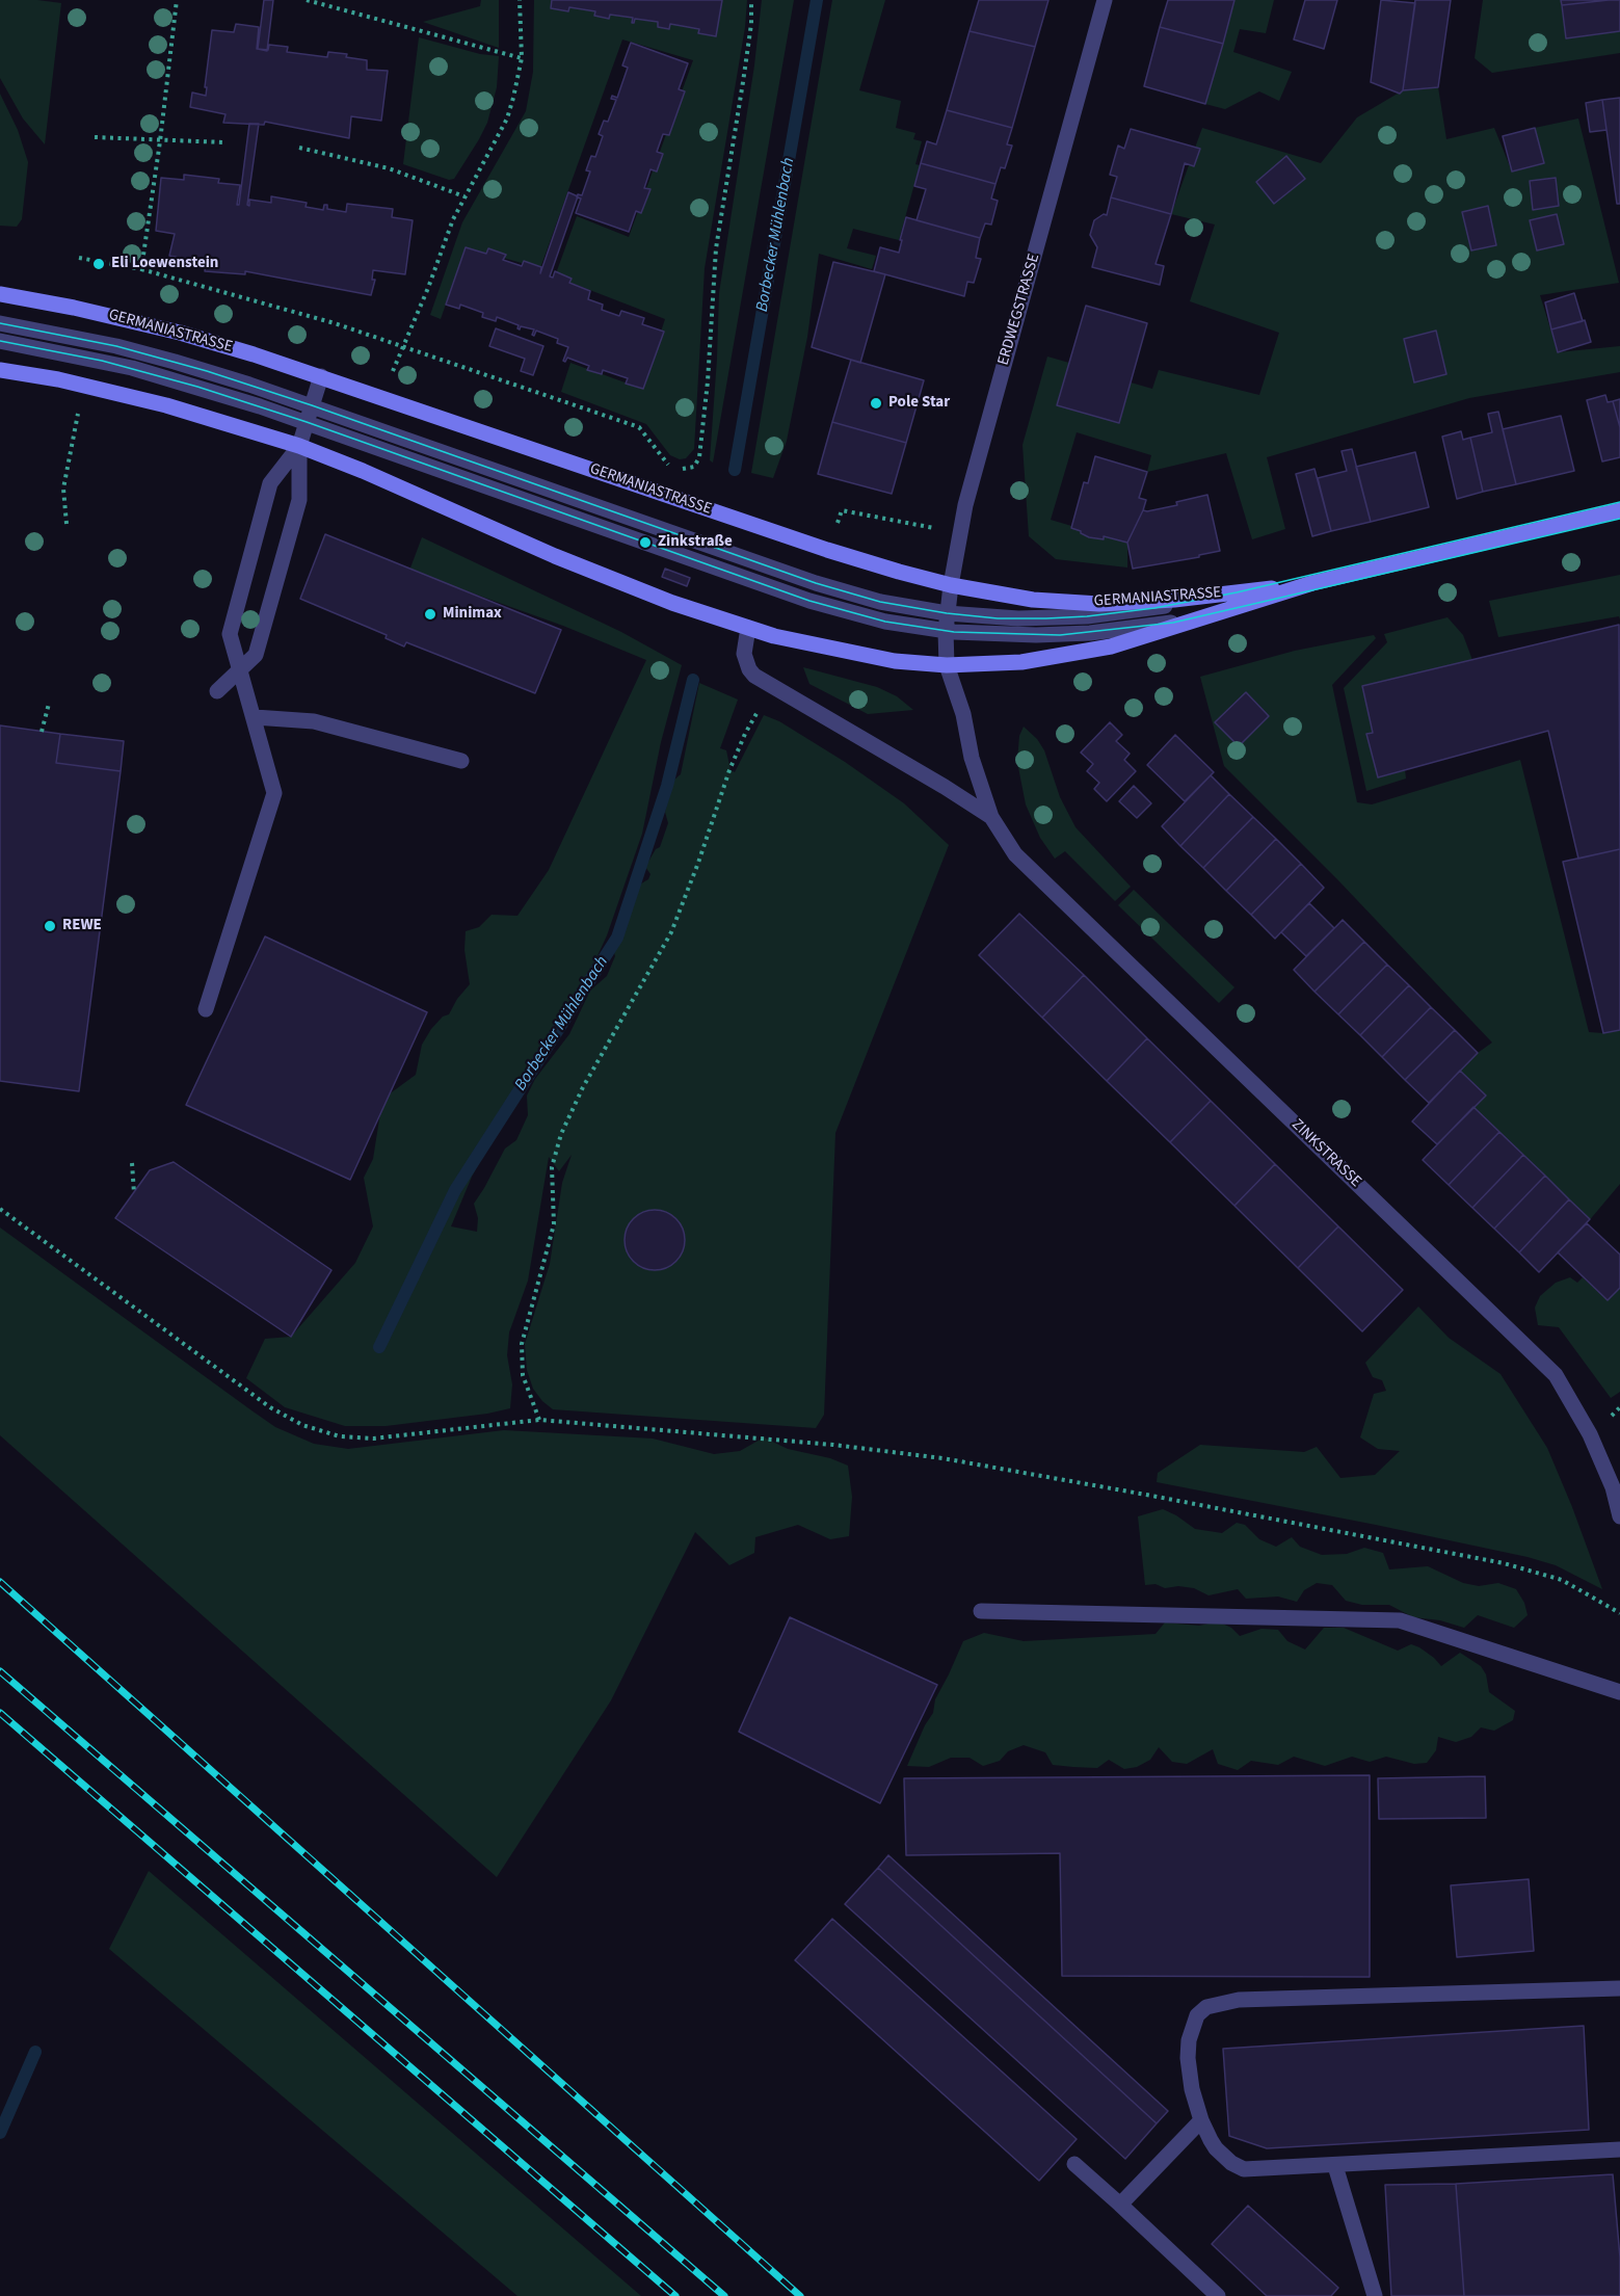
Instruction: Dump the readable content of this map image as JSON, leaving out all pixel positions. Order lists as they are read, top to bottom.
{
  "streets": {
    "main road": ["GERMANIASTRASSE"],
    "street": ["ERDWEGSTRASSE", "ZINKSTRASSE"]
  },
  "crossings": [
    ["ERDWEGSTRASSE", "GERMANIASTRASSE"],
    ["ERDWEGSTRASSE", "ZINKSTRASSE"],
    ["GERMANIASTRASSE", "ZINKSTRASSE"]
  ],
  "water": ["Borbecker Mühlenbach"],
  "places": [
    "Eli Loewenstein",
    "Pole Star",
    "Zinkstraße",
    "Minimax",
    "REWE"
  ]
}
